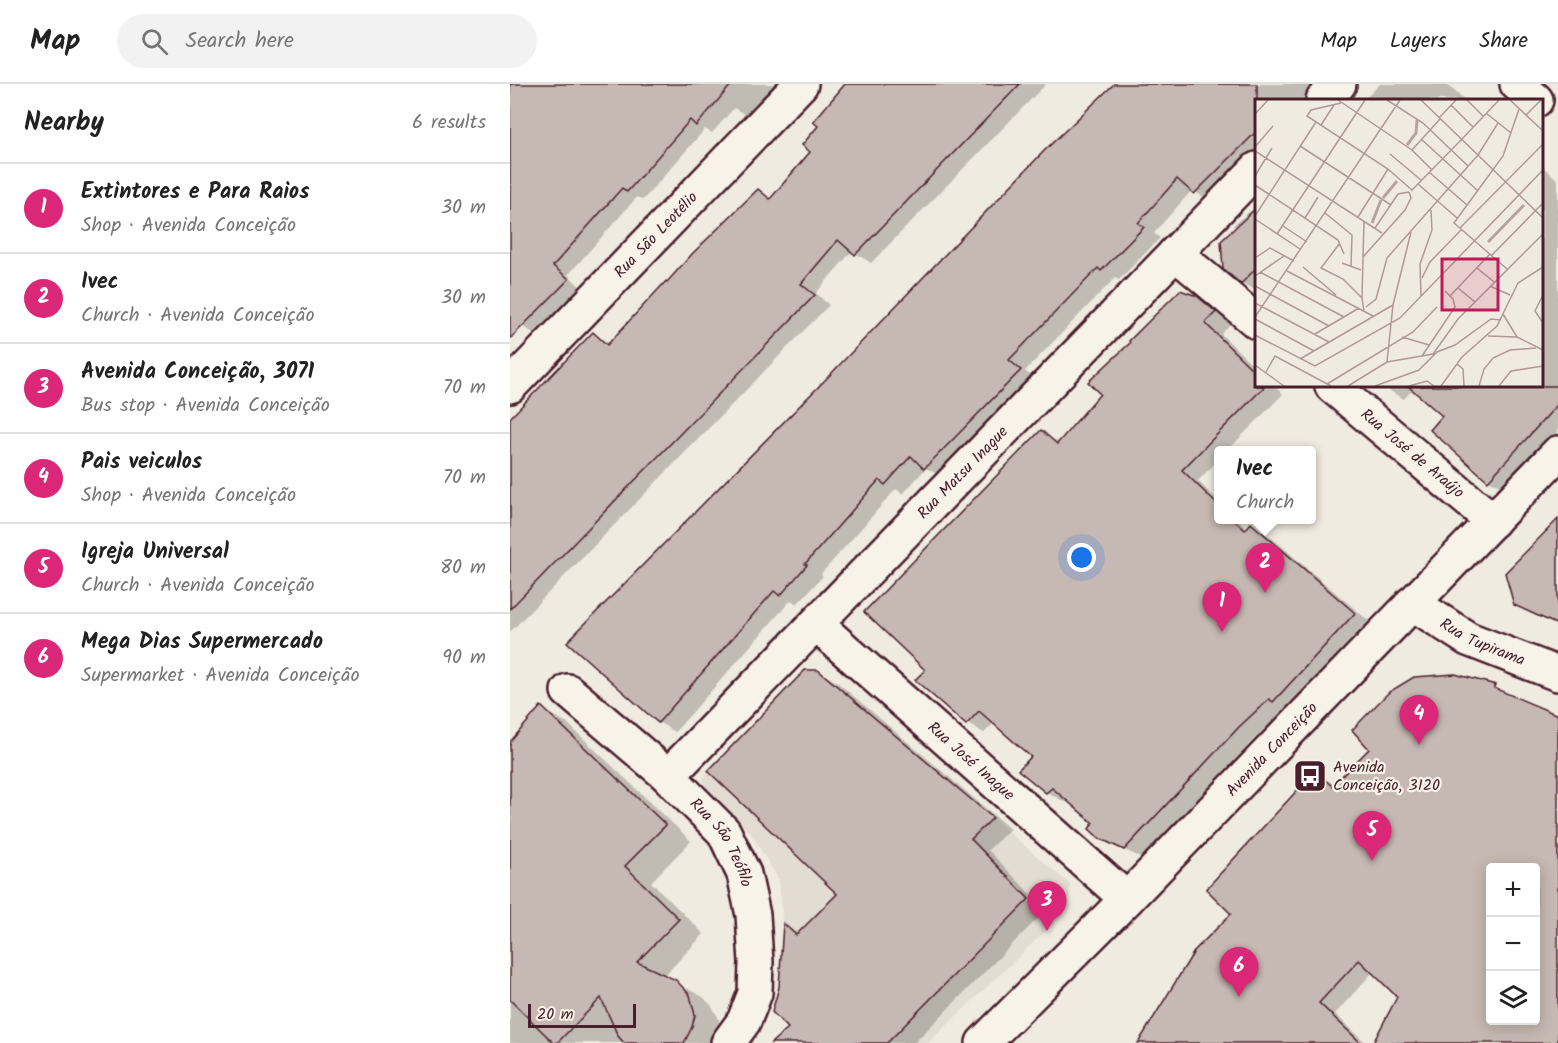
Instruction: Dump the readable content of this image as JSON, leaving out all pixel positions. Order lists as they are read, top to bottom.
{
  "streets": {
    "street": [
      "Rua São Leotélio",
      "Rua José de Araújo",
      "Rua Matsu Inague",
      "Rua Tupirama",
      "Avenida Conceição",
      "Rua José Inague",
      "Rua São Teófilo"
    ]
  },
  "crossings": [
    ["Rua José de Araújo", "Avenida Conceição"],
    ["Rua Matsu Inague", "Rua José Inague"],
    ["Rua Matsu Inague", "Rua São Teófilo"],
    ["Rua Tupirama", "Avenida Conceição"],
    ["Avenida Conceição", "Rua José Inague"]
  ],
  "places": {
    "bus stop": ["Avenida Conceição, 3120"]
  },
  "scale_bar": "20 m",
  "page": {
    "header": "Map",
    "search": "Search here",
    "nav": ["Map", "Layers", "Share"],
    "heading": ["Nearby", "6 results"],
    "list": [
      {
        "mark": "1",
        "name": "Extintores e Para Raios",
        "note": "Shop · Avenida Conceição",
        "value": "30 m"
      },
      {
        "mark": "2",
        "name": "Ivec",
        "note": "Church · Avenida Conceição",
        "value": "30 m"
      },
      {
        "mark": "3",
        "name": "Avenida Conceição, 3071",
        "note": "Bus stop · Avenida Conceição",
        "value": "70 m"
      },
      {
        "mark": "4",
        "name": "Pais veiculos",
        "note": "Shop · Avenida Conceição",
        "value": "70 m"
      },
      {
        "mark": "5",
        "name": "Igreja Universal",
        "note": "Church · Avenida Conceição",
        "value": "80 m"
      },
      {
        "mark": "6",
        "name": "Mega Dias Supermercado",
        "note": "Supermarket · Avenida Conceição",
        "value": "90 m"
      }
    ],
    "popup": ["Ivec", "Church"],
    "pins": [
      "2",
      "1",
      "4",
      "5",
      "3",
      "6"
    ],
    "map_buttons": ["+", "−"],
    "scale": "20 m"
  }
}
